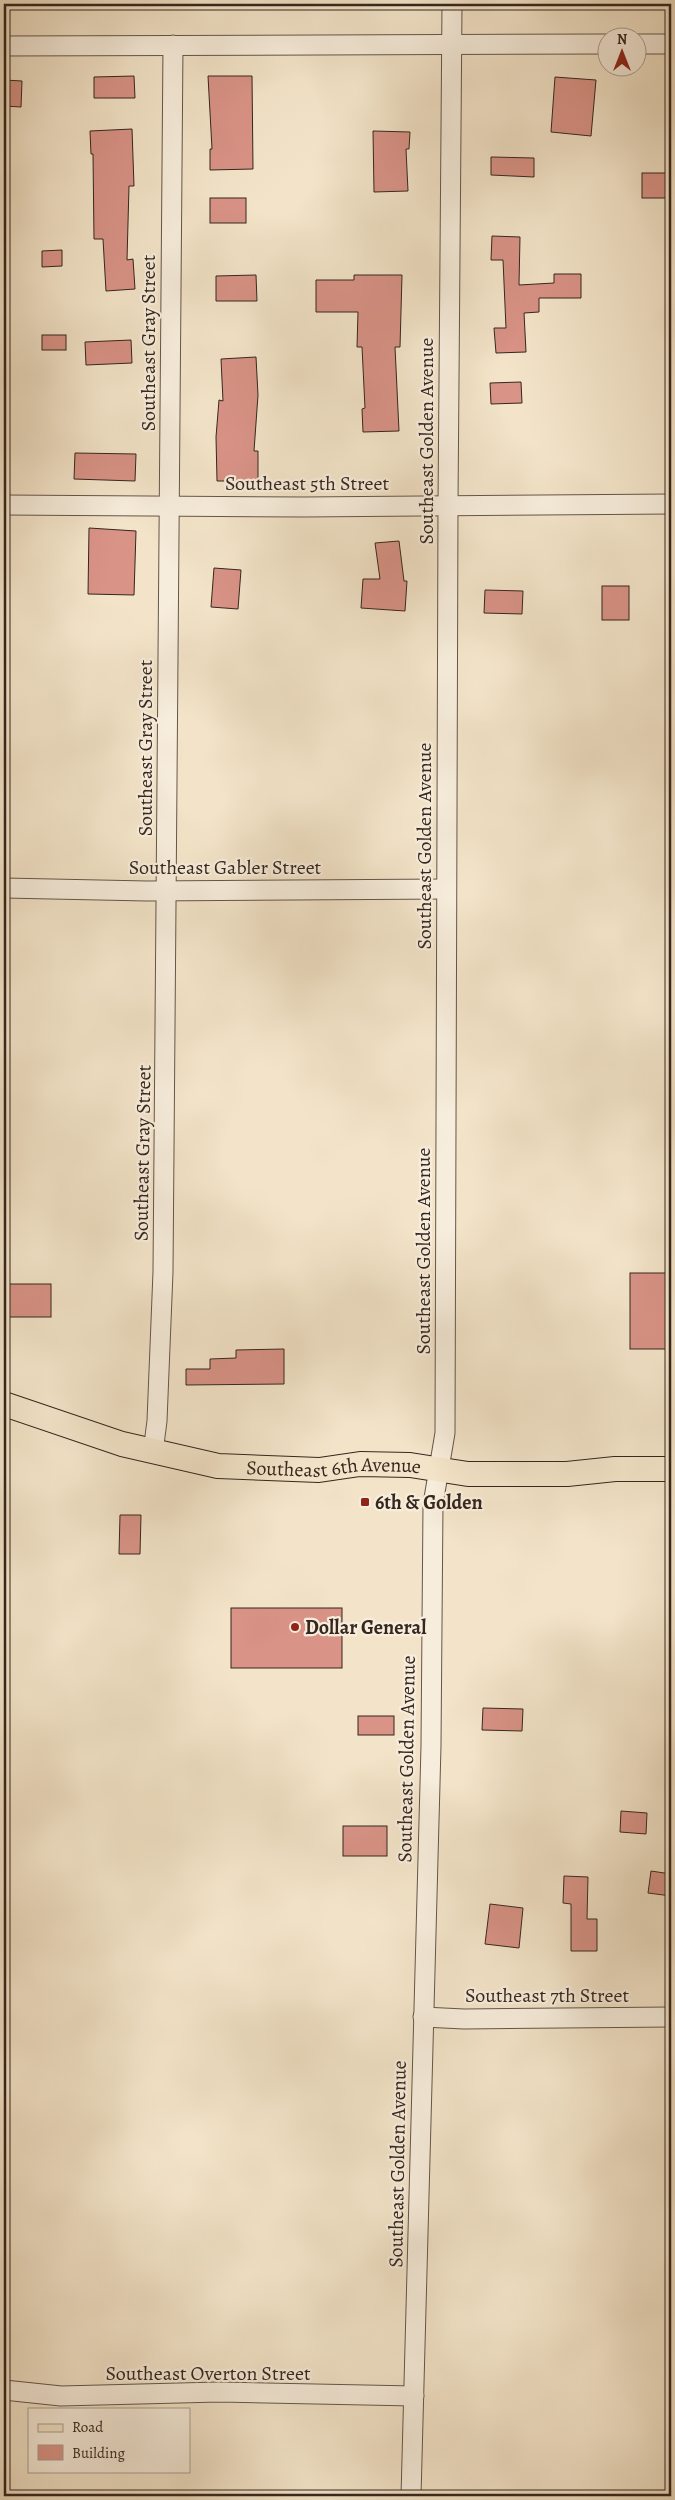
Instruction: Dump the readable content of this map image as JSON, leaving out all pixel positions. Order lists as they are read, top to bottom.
{
  "streets": {
    "main road": ["Southeast 6th Avenue"],
    "street": [
      "Southeast Gray Street",
      "Southeast Golden Avenue",
      "Southeast 5th Street",
      "Southeast Gabler Street",
      "Southeast 7th Street",
      "Southeast Overton Street"
    ]
  },
  "crossings": [
    ["Southeast Gray Street", "Southeast 5th Street"],
    ["Southeast Gray Street", "Southeast Gabler Street"],
    ["Southeast Gray Street", "Southeast 6th Avenue"],
    ["Southeast Golden Avenue", "Southeast 5th Street"],
    ["Southeast Golden Avenue", "Southeast Gabler Street"],
    ["Southeast Golden Avenue", "Southeast 6th Avenue"],
    ["Southeast Golden Avenue", "Southeast 7th Street"],
    ["Southeast Golden Avenue", "Southeast Overton Street"]
  ],
  "places": {
    "transit": ["6th & Golden"],
    "other": ["Dollar General"]
  },
  "legend": ["Road", "Building"],
  "north": "top"
}
